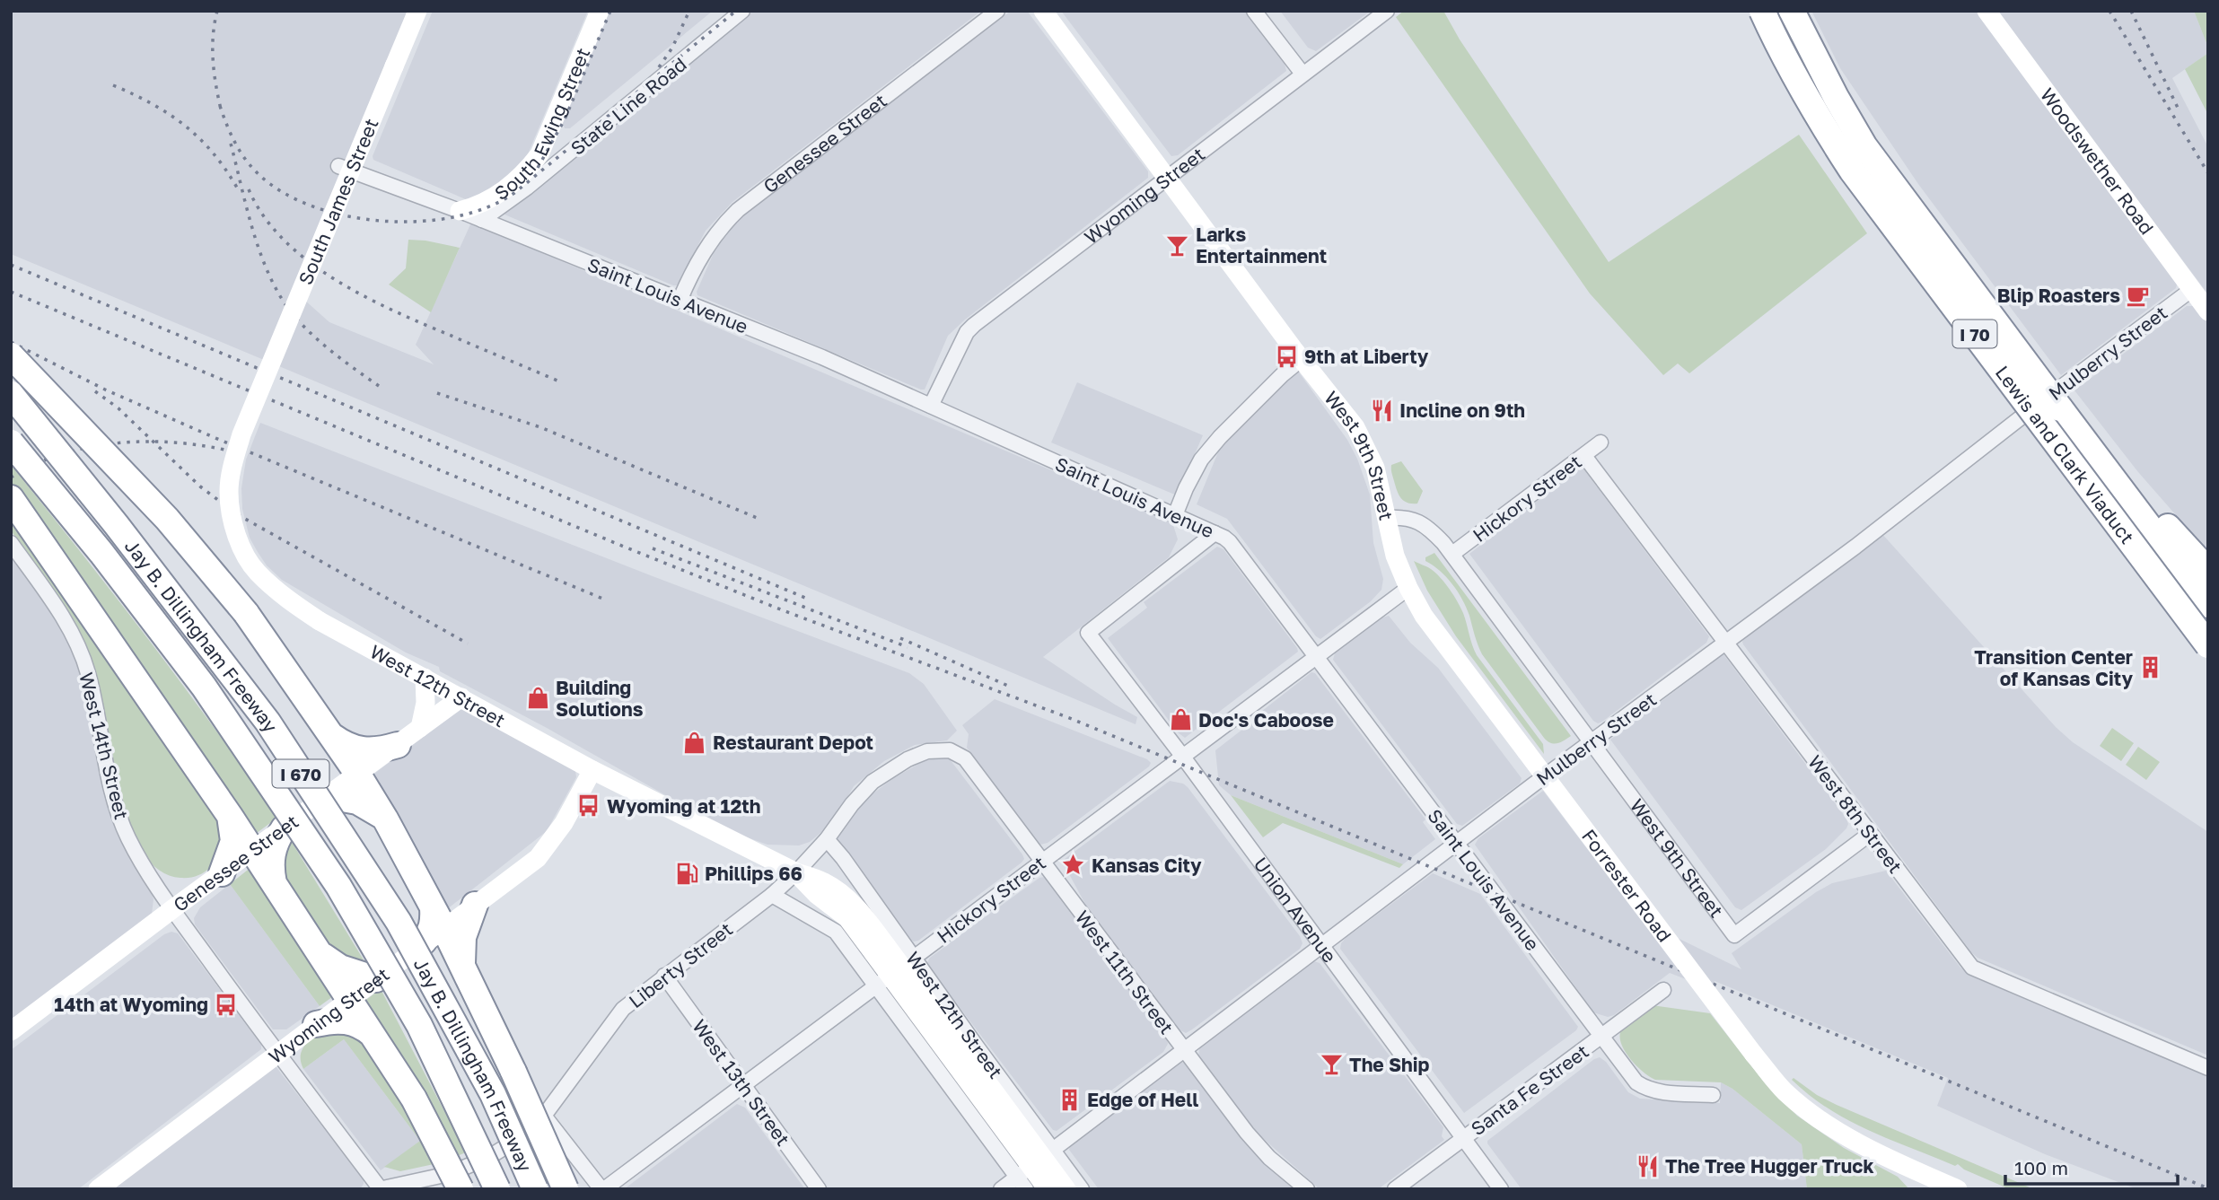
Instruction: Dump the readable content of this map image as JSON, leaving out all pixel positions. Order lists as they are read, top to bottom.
{
  "streets": {
    "highway": [
      "I 70",
      "Lewis and Clark Viaduct",
      "Jay B. Dillingham Freeway",
      "I 670"
    ],
    "main road": [
      "South Ewing Street",
      "Genessee Street",
      "Woodswether Road",
      "Wyoming Street",
      "South James Street",
      "West 9th Street",
      "West 12th Street",
      "Forrester Road"
    ],
    "street": [
      "State Line Road",
      "Saint Louis Avenue",
      "Mulberry Street",
      "Hickory Street",
      "West 14th Street",
      "West 8th Street",
      "Union Avenue",
      "Liberty Street",
      "West 11th Street",
      "West 13th Street",
      "Santa Fe Street"
    ]
  },
  "crossings": [
    ["State Line Road", "Saint Louis Avenue"],
    ["South Ewing Street", "Saint Louis Avenue"],
    ["Genessee Street", "Wyoming Street"],
    ["Genessee Street", "Saint Louis Avenue"],
    ["Genessee Street", "West 12th Street"],
    ["Genessee Street", "West 14th Street"],
    ["Woodswether Road", "Mulberry Street"],
    ["Wyoming Street", "Saint Louis Avenue"],
    ["Wyoming Street", "West 9th Street"],
    ["Wyoming Street", "West 12th Street"],
    ["Wyoming Street", "West 14th Street"],
    ["South James Street", "West 12th Street"],
    ["Saint Louis Avenue", "Mulberry Street"],
    ["Saint Louis Avenue", "Hickory Street"],
    ["Saint Louis Avenue", "Union Avenue"],
    ["Saint Louis Avenue", "Santa Fe Street"],
    ["Mulberry Street", "West 9th Street"],
    ["Mulberry Street", "West 12th Street"],
    ["Mulberry Street", "West 8th Street"],
    ["Mulberry Street", "Union Avenue"],
    ["Mulberry Street", "West 11th Street"],
    ["West 9th Street", "Hickory Street"],
    ["West 9th Street", "West 8th Street"],
    ["West 9th Street", "Forrester Road"],
    ["Hickory Street", "West 12th Street"],
    ["Hickory Street", "West 8th Street"],
    ["Hickory Street", "Forrester Road"],
    ["Hickory Street", "Union Avenue"],
    ["Hickory Street", "West 11th Street"],
    ["Hickory Street", "West 13th Street"],
    ["West 12th Street", "Liberty Street"],
    ["West 14th Street", "Liberty Street"],
    ["Union Avenue", "Santa Fe Street"],
    ["Liberty Street", "West 11th Street"],
    ["Liberty Street", "West 13th Street"]
  ],
  "places": {
    "bar": ["Larks Entertainment", "The Ship"],
    "cafe": ["Blip Roasters"],
    "bus stop": ["9th at Liberty", "Wyoming at 12th", "14th at Wyoming"],
    "restaurant": ["Incline on 9th", "The Tree Hugger Truck"],
    "building": ["Transition Center of Kansas City", "Edge of Hell"],
    "shop": ["Building Solutions", "Doc's Caboose", "Restaurant Depot"],
    "place": ["Kansas City"],
    "fuel station": ["Phillips 66"]
  },
  "scale_bar": "100 m"
}
